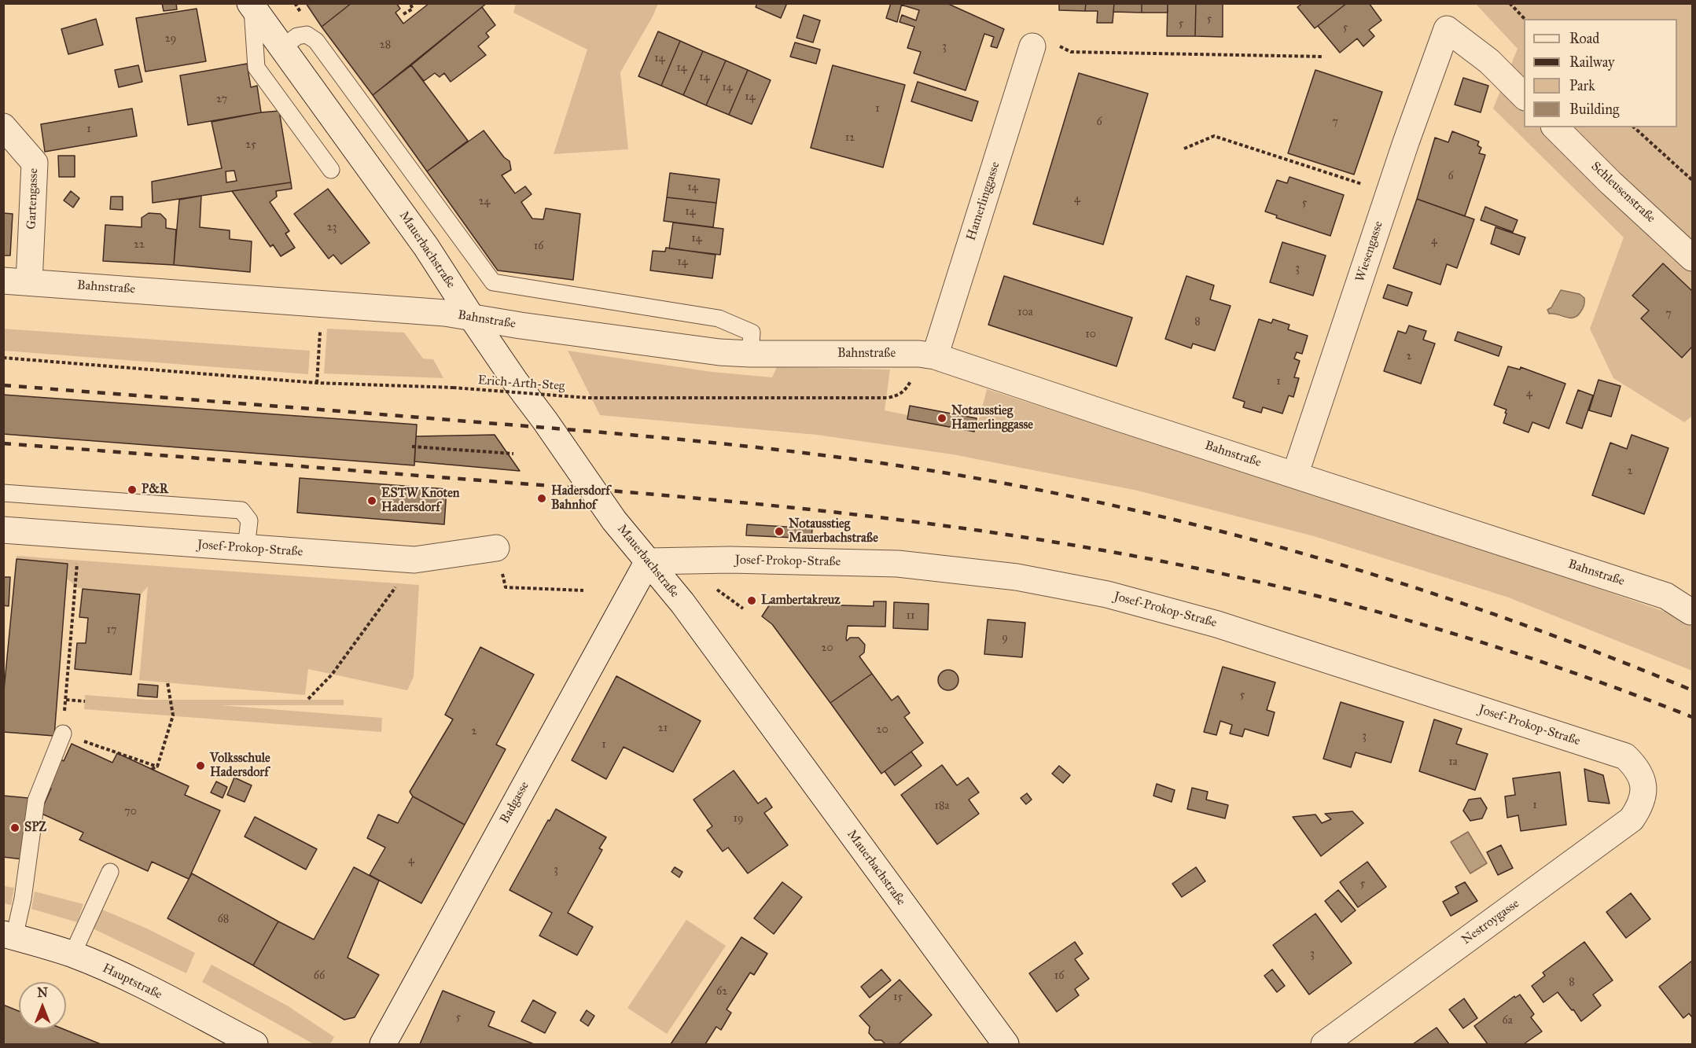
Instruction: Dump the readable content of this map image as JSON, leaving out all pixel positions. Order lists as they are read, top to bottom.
{
  "streets": {
    "street": [
      "Schleusenstraße",
      "Gartengasse",
      "Hamerlinggasse",
      "Mauerbachstraße",
      "Wiesengasse",
      "Bahnstraße",
      "Josef-Prokop-Straße",
      "Badgasse",
      "Nestroygasse",
      "Hauptstraße"
    ],
    "path": ["Erich-Arth-Steg"]
  },
  "crossings": [
    ["Gartengasse", "Bahnstraße"],
    ["Hamerlinggasse", "Bahnstraße"],
    ["Hamerlinggasse", "Erich-Arth-Steg"],
    ["Mauerbachstraße", "Bahnstraße"],
    ["Mauerbachstraße", "Josef-Prokop-Straße"],
    ["Mauerbachstraße", "Badgasse"],
    ["Wiesengasse", "Bahnstraße"],
    ["Bahnstraße", "Erich-Arth-Steg"],
    ["Josef-Prokop-Straße", "Badgasse"],
    ["Josef-Prokop-Straße", "Nestroygasse"]
  ],
  "places": [
    "Notausstieg Hamerlinggasse",
    "P&R",
    "Hadersdorf Bahnhof",
    "ESTW Knoten Hadersdorf",
    "Notausstieg Mauerbachstraße",
    "Lambertakreuz",
    "Volksschule Hadersdorf",
    "SPZ"
  ],
  "house_numbers": [
    "5",
    "5",
    "5",
    "29",
    "28",
    "3",
    "14",
    "14",
    "14",
    "14",
    "14",
    "27",
    "1",
    "6",
    "7",
    "1",
    "12",
    "25",
    "6",
    "14",
    "4",
    "24",
    "5",
    "14",
    "23",
    "14",
    "4",
    "22",
    "16",
    "14",
    "3",
    "10a",
    "7",
    "8",
    "10",
    "2",
    "1",
    "4",
    "2",
    "11",
    "17",
    "9",
    "20",
    "5",
    "21",
    "20",
    "2",
    "3",
    "1",
    "1a",
    "1",
    "18a",
    "70",
    "19",
    "4",
    "3",
    "5",
    "68",
    "3",
    "66",
    "16",
    "8",
    "62",
    "15",
    "5",
    "6a"
  ],
  "legend": [
    "Road",
    "Railway",
    "Park",
    "Building"
  ],
  "north": "top"
}
